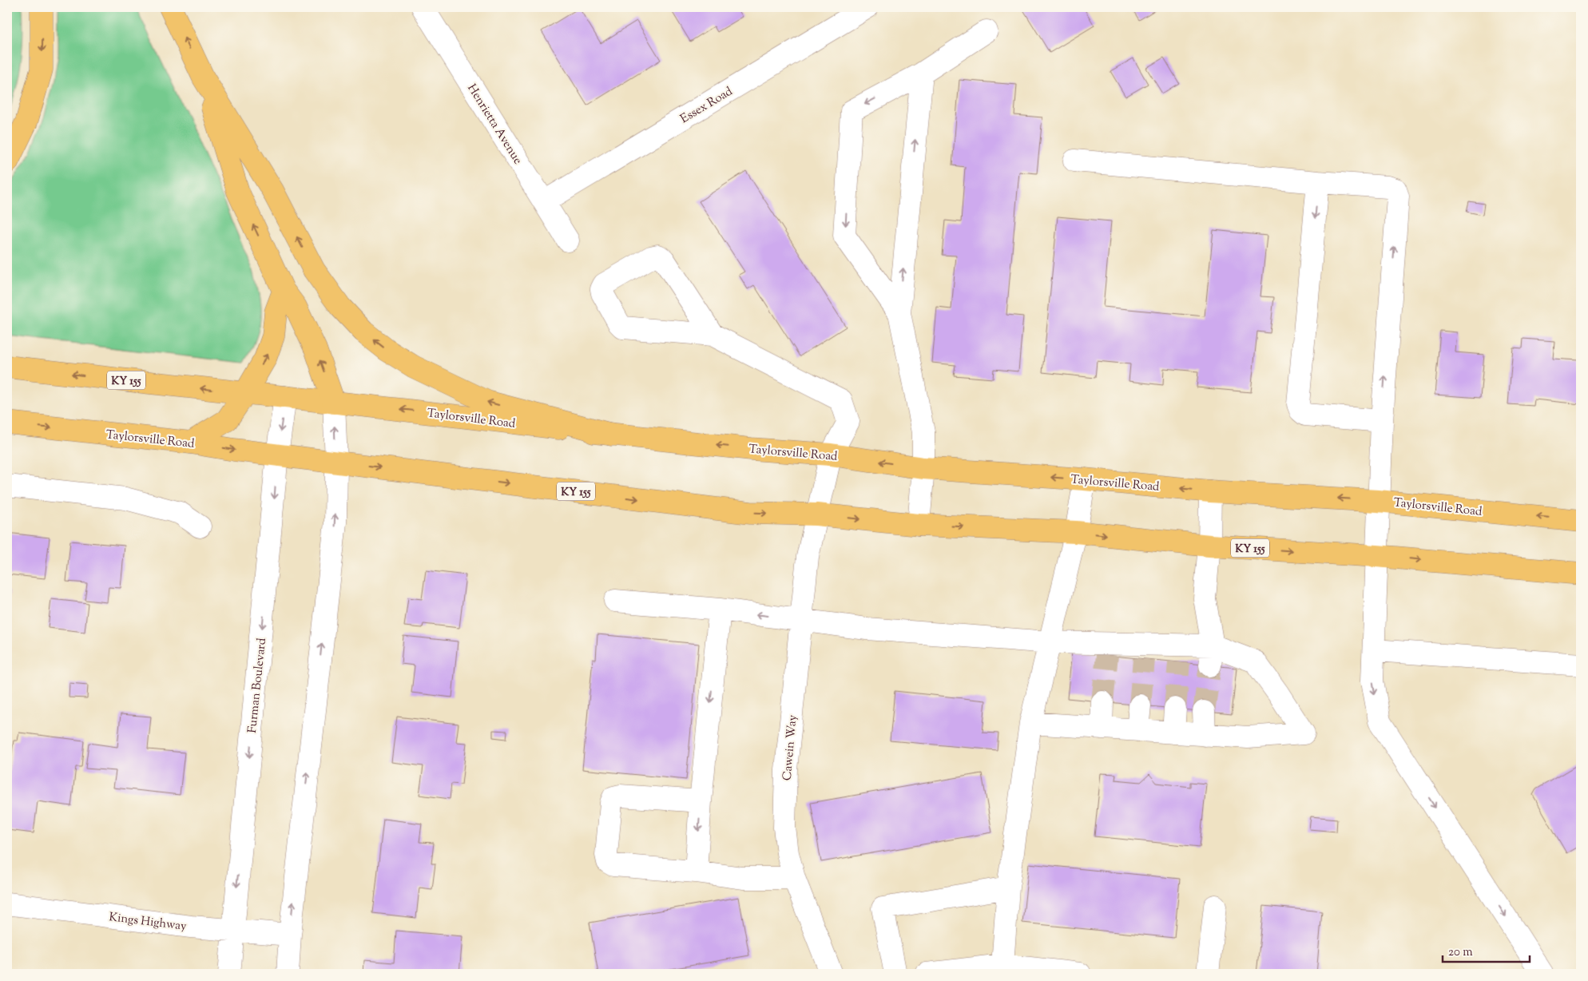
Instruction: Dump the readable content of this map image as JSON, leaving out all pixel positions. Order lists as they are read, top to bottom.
{
  "streets": {
    "main road": ["KY 155", "Taylorsville Road"],
    "street": [
      "Essex Road",
      "Henrietta Avenue",
      "Furman Boulevard",
      "Cawein Way",
      "Kings Highway"
    ]
  },
  "crossings": [
    ["Essex Road", "Henrietta Avenue"],
    ["Taylorsville Road", "Furman Boulevard"],
    ["Taylorsville Road", "Cawein Way"],
    ["Furman Boulevard", "Kings Highway"]
  ],
  "scale_bar": "20 m"
}
